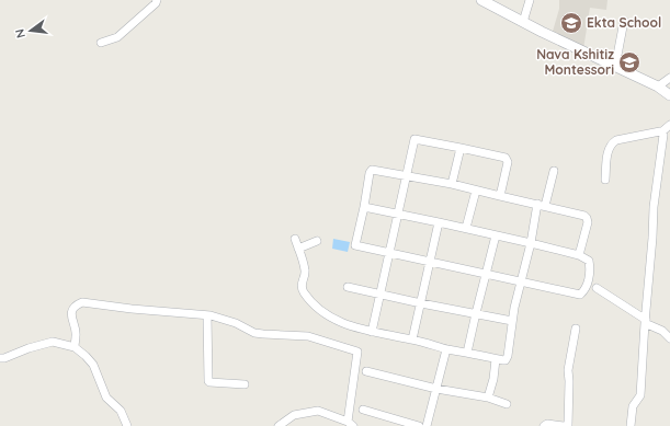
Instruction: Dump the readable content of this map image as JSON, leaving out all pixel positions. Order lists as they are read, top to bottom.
{
  "places": {
    "school or university": ["Ekta School", "Nava Kshitiz Montessori"]
  },
  "north": "left"
}
